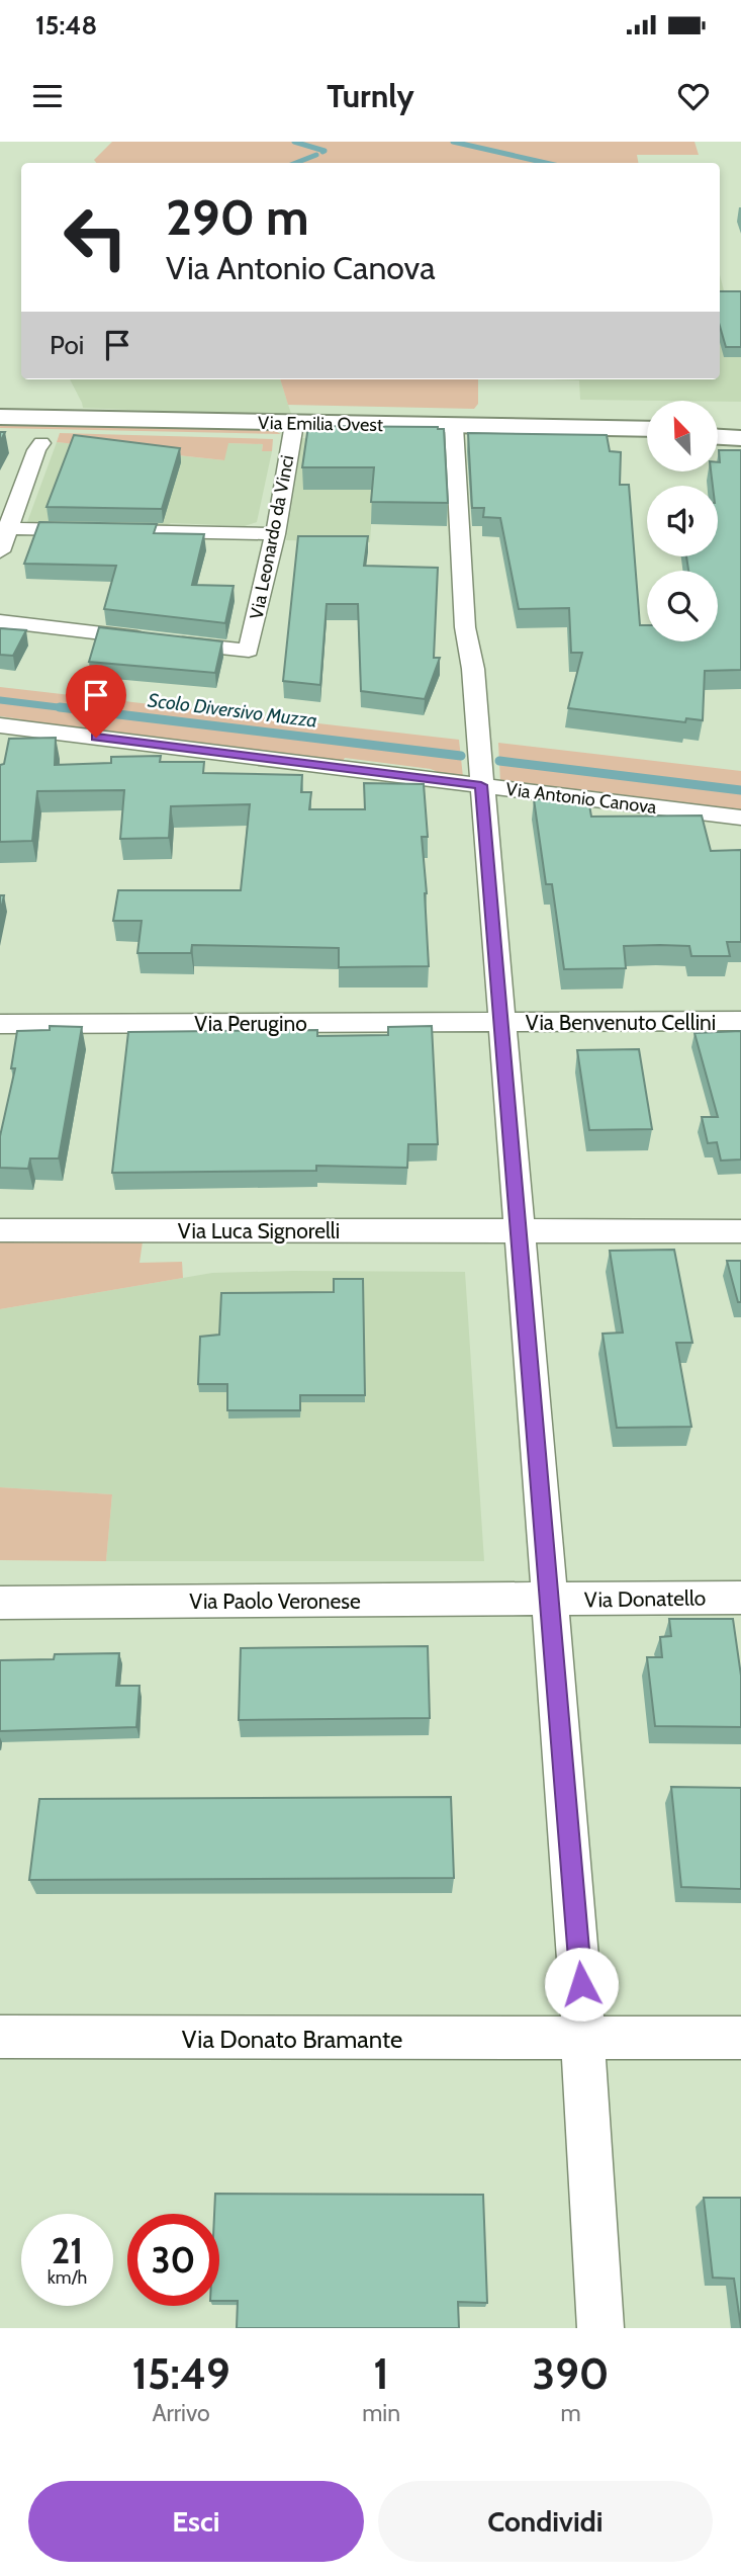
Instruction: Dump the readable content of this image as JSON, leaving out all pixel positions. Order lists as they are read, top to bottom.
{
  "streets": {
    "main road": ["Via Emilia Ovest"],
    "street": [
      "Via Leonardo da Vinci",
      "Via Antonio Canova",
      "Via Benvenuto Cellini",
      "Via Perugino",
      "Via Luca Signorelli",
      "Via Donatello",
      "Via Paolo Veronese",
      "Via Donato Bramante"
    ]
  },
  "crossings": [
    ["Via Emilia Ovest", "Via Leonardo da Vinci"],
    ["Via Benvenuto Cellini", "Via Perugino"],
    ["Via Donatello", "Via Paolo Veronese"]
  ],
  "water": ["Scolo Diversivo Muzza"],
  "north": "top left",
  "page": {
    "status": "15:48",
    "header": "Turnly",
    "turn": ["290 m", "Via Antonio Canova"],
    "then": "Poi",
    "speed": "21 km/h",
    "limit": "30",
    "eta": [
      "15:49",
      "Arrivo",
      "1",
      "min",
      "390",
      "m"
    ],
    "buttons": ["Esci", "Condividi"]
  }
}
